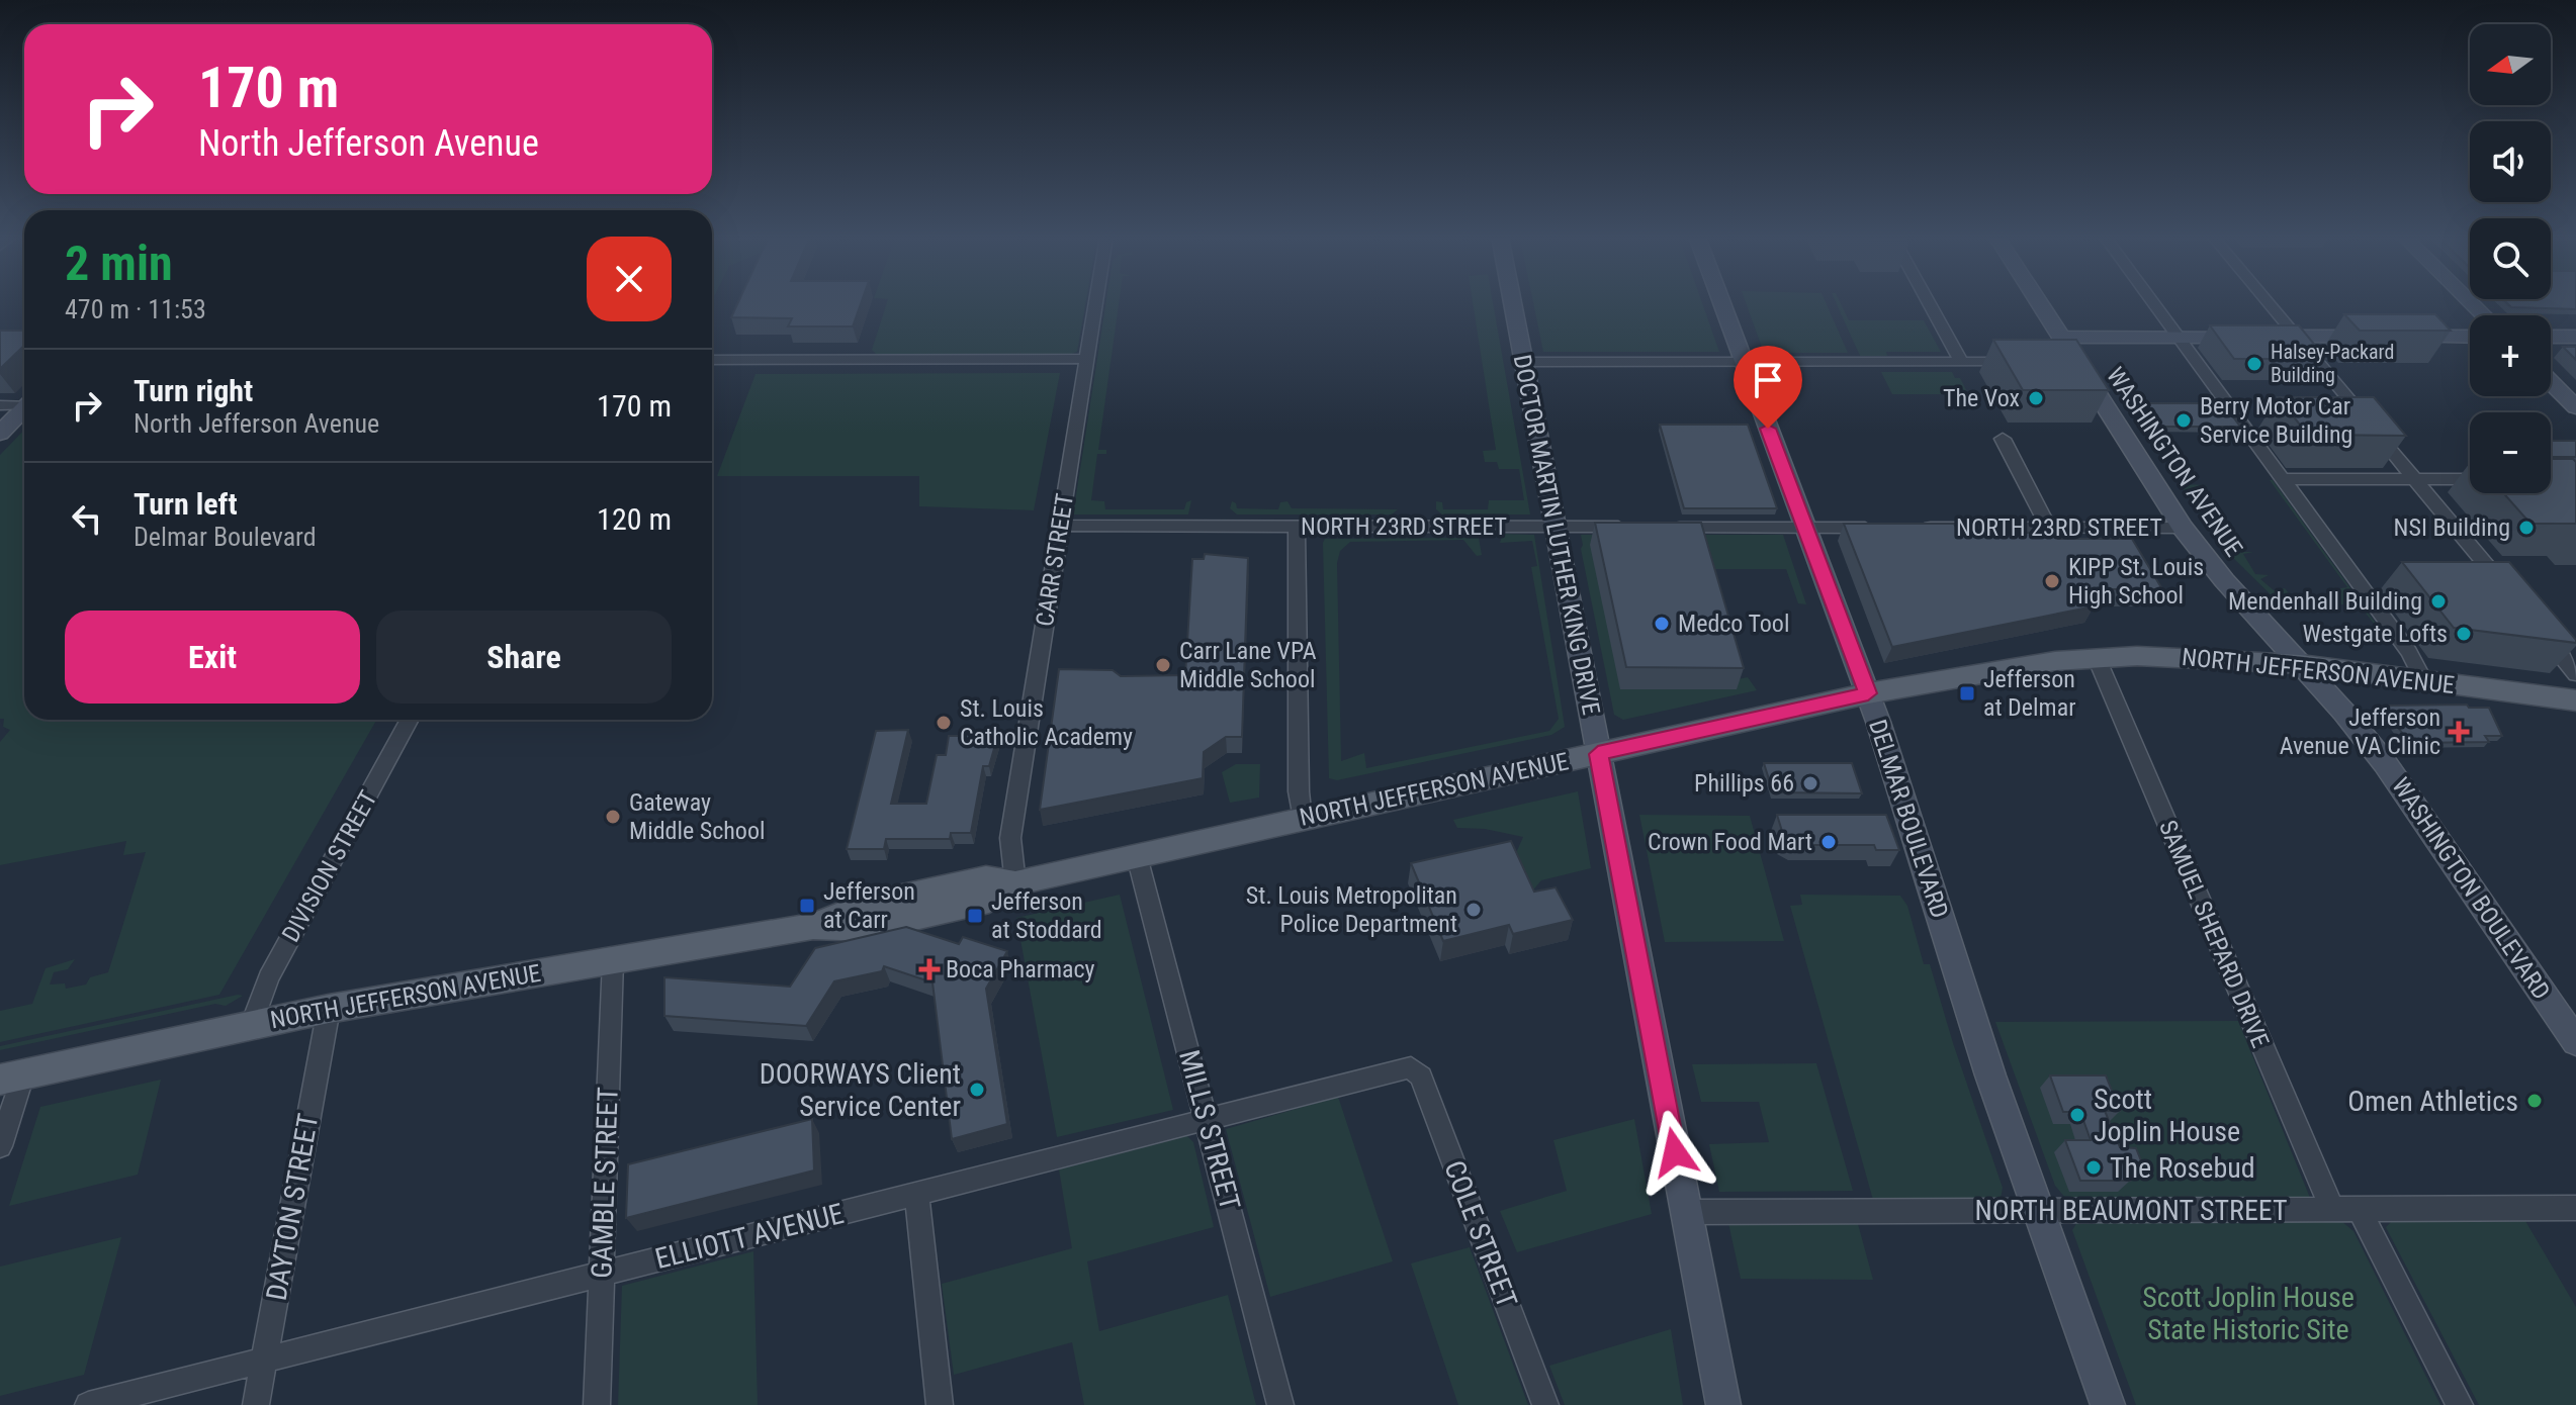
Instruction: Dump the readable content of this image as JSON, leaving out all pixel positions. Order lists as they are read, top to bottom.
{
  "streets": {
    "main road": [
      "WASHINGTON AVENUE",
      "DOCTOR MARTIN LUTHER KING DRIVE",
      "NORTH JEFFERSON AVENUE",
      "DELMAR BOULEVARD",
      "WASHINGTON BOULEVARD"
    ],
    "street": [
      "NORTH 23RD STREET",
      "CARR STREET",
      "DIVISION STREET",
      "SAMUEL SHEPARD DRIVE",
      "MILLS STREET",
      "GAMBLE STREET",
      "DAYTON STREET",
      "NORTH BEAUMONT STREET",
      "COLE STREET",
      "ELLIOTT AVENUE"
    ]
  },
  "crossings": [
    ["WASHINGTON AVENUE", "NORTH 23RD STREET"],
    ["WASHINGTON AVENUE", "NORTH JEFFERSON AVENUE"],
    ["WASHINGTON AVENUE", "WASHINGTON BOULEVARD"],
    ["NORTH 23RD STREET", "DOCTOR MARTIN LUTHER KING DRIVE"],
    ["NORTH 23RD STREET", "CARR STREET"],
    ["NORTH 23RD STREET", "DELMAR BOULEVARD"],
    ["DOCTOR MARTIN LUTHER KING DRIVE", "NORTH JEFFERSON AVENUE"],
    ["DOCTOR MARTIN LUTHER KING DRIVE", "NORTH BEAUMONT STREET"],
    ["CARR STREET", "NORTH JEFFERSON AVENUE"],
    ["NORTH JEFFERSON AVENUE", "DELMAR BOULEVARD"],
    ["NORTH JEFFERSON AVENUE", "DIVISION STREET"],
    ["NORTH JEFFERSON AVENUE", "WASHINGTON BOULEVARD"],
    ["NORTH JEFFERSON AVENUE", "SAMUEL SHEPARD DRIVE"],
    ["NORTH JEFFERSON AVENUE", "MILLS STREET"],
    ["NORTH JEFFERSON AVENUE", "GAMBLE STREET"],
    ["NORTH JEFFERSON AVENUE", "DAYTON STREET"],
    ["DELMAR BOULEVARD", "NORTH BEAUMONT STREET"],
    ["SAMUEL SHEPARD DRIVE", "NORTH BEAUMONT STREET"],
    ["MILLS STREET", "ELLIOTT AVENUE"],
    ["GAMBLE STREET", "ELLIOTT AVENUE"],
    ["DAYTON STREET", "ELLIOTT AVENUE"],
    ["COLE STREET", "ELLIOTT AVENUE"]
  ],
  "parks": ["Scott Joplin House State Historic Site"],
  "places": {
    "other": [
      "Halsey-Packard Building",
      "The Vox",
      "Berry Motor Car Service Building",
      "NSI Building",
      "KIPP St. Louis High School",
      "Mendenhall Building",
      "Medco Tool",
      "Westgate Lofts",
      "Carr Lane VPA Middle School",
      "St. Louis Catholic Academy",
      "Phillips 66",
      "Gateway Middle School",
      "Crown Food Mart",
      "St. Louis Metropolitan Police Department",
      "DOORWAYS Client Service Center",
      "Omen Athletics",
      "Scott Joplin House",
      "The Rosebud"
    ],
    "transit": ["Jefferson at Delmar", "Jefferson at Carr", "Jefferson at Stoddard"],
    "health": ["Jefferson Avenue VA Clinic", "Boca Pharmacy"]
  },
  "north": "left",
  "page": {
    "map_buttons": ["+", "−"],
    "turn": ["170 m", "North Jefferson Avenue"],
    "heading": ["2 min", "470 m · 11:53"],
    "list": [
      {
        "name": "Turn right",
        "note": "North Jefferson Avenue",
        "value": "170 m"
      },
      {
        "name": "Turn left",
        "note": "Delmar Boulevard",
        "value": "120 m"
      }
    ],
    "buttons": ["Exit", "Share"]
  }
}
